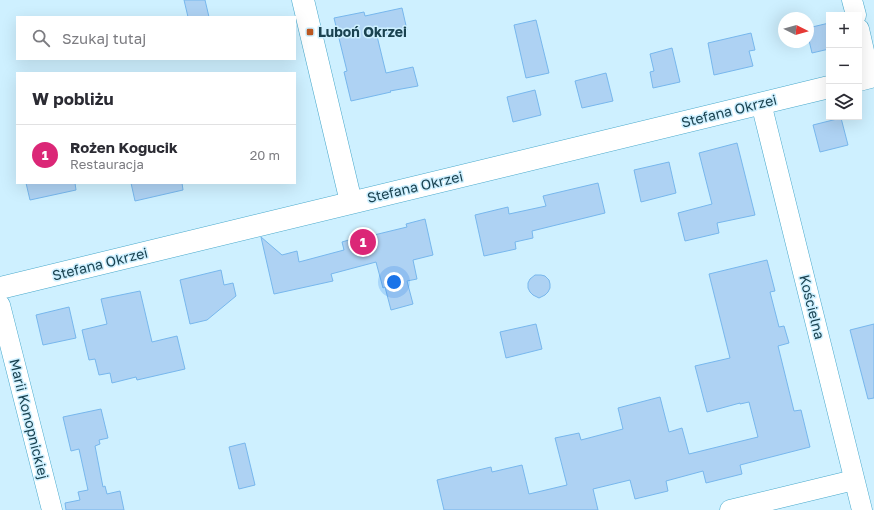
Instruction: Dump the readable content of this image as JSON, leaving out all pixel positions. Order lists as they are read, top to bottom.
{
  "streets": {
    "street": ["Stefana Okrzei", "Kościelna", "Marii Konopnickiej"]
  },
  "crossings": [
    ["Stefana Okrzei", "Kościelna"]
  ],
  "places": {
    "transit": ["Luboń Okrzei"]
  },
  "north": "right",
  "page": {
    "map_buttons": ["+", "−"],
    "search": "Szukaj tutaj",
    "heading": "W pobliżu",
    "list": [
      {
        "mark": "1",
        "name": "Rożen Kogucik",
        "note": "Restauracja",
        "value": "20 m"
      }
    ],
    "pins": "1"
  }
}
